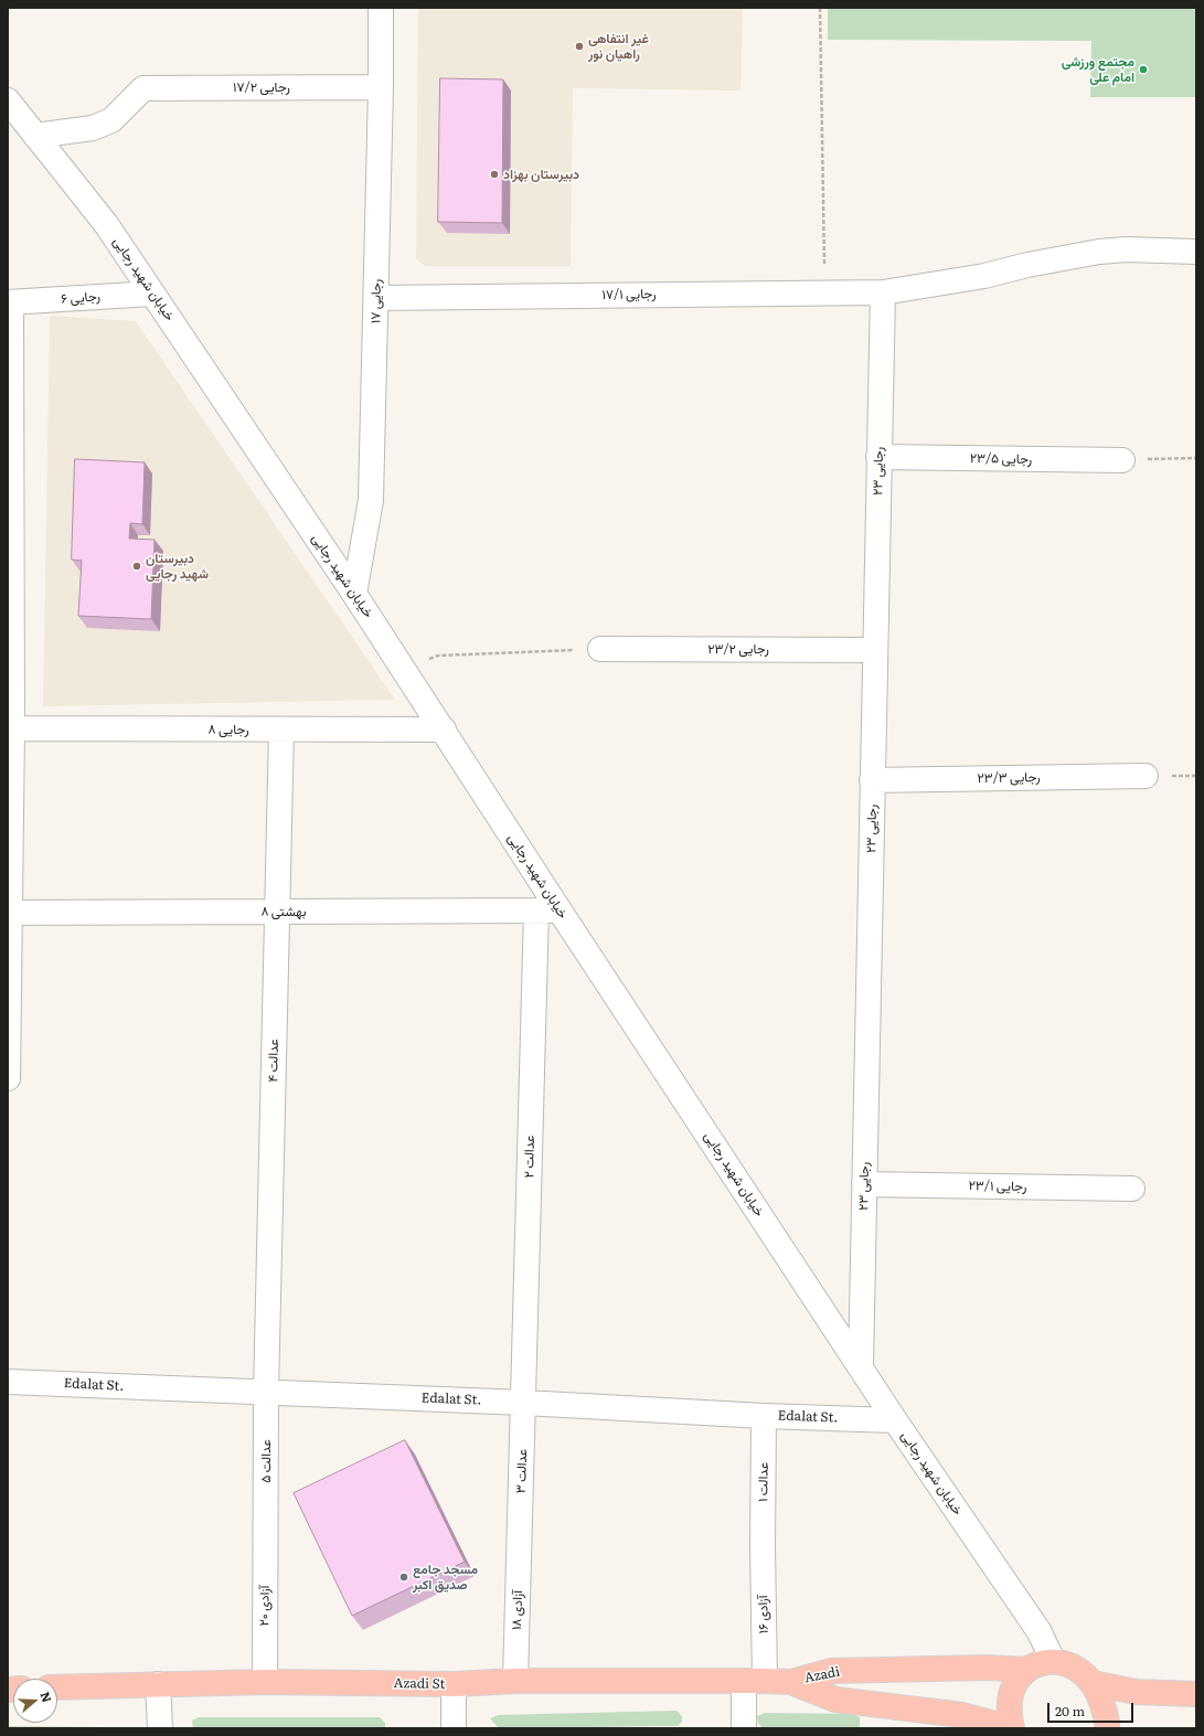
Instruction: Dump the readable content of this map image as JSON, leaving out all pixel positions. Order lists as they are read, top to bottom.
{
  "streets": {
    "main road": ["Azadi", "Azadi St"],
    "street": [
      "رجایی ۱۷/۲",
      "خیابان شهید رجایی",
      "رجایی ۱۷/۱",
      "رجایی ۶",
      "رجایی ۱۷",
      "رجایی ۲۳/۵",
      "رجایی ۲۳",
      "رجایی ۲۳/۲",
      "رجایی ۸",
      "رجایی ۲۳/۳",
      "بهشتی ۸",
      "عدالت ۴",
      "عدالت ۲",
      "رجایی ۲۳/۱",
      "Edalat St.",
      "عدالت ۵",
      "عدالت ۳",
      "عدالت ۱",
      "آزادی ۲۰",
      "آزادی ۱۸",
      "آزادی ۱۶"
    ]
  },
  "crossings": [
    ["رجایی ۱۷/۲", "خیابان شهید رجایی"],
    ["رجایی ۱۷/۲", "رجایی ۱۷"],
    ["خیابان شهید رجایی", "رجایی ۶"],
    ["خیابان شهید رجایی", "رجایی ۱۷"],
    ["خیابان شهید رجایی", "رجایی ۲۳"],
    ["خیابان شهید رجایی", "رجایی ۸"],
    ["خیابان شهید رجایی", "بهشتی ۸"],
    ["خیابان شهید رجایی", "Edalat St."],
    ["رجایی ۱۷/۱", "رجایی ۱۷"],
    ["رجایی ۱۷/۱", "رجایی ۲۳"],
    ["رجایی ۲۳/۵", "رجایی ۲۳"],
    ["رجایی ۲۳", "رجایی ۲۳/۲"],
    ["رجایی ۲۳", "رجایی ۲۳/۳"],
    ["رجایی ۲۳", "رجایی ۲۳/۱"],
    ["رجایی ۸", "عدالت ۴"],
    ["بهشتی ۸", "عدالت ۴"],
    ["بهشتی ۸", "عدالت ۲"],
    ["عدالت ۴", "Edalat St."],
    ["عدالت ۴", "عدالت ۵"],
    ["عدالت ۲", "Edalat St."],
    ["عدالت ۲", "عدالت ۳"],
    ["Edalat St.", "عدالت ۵"],
    ["Edalat St.", "عدالت ۳"],
    ["Edalat St.", "عدالت ۱"],
    ["عدالت ۵", "آزادی ۲۰"],
    ["عدالت ۳", "آزادی ۱۸"],
    ["عدالت ۱", "آزادی ۱۶"],
    ["آزادی ۲۰", "Azadi St"],
    ["آزادی ۱۸", "Azadi St"],
    ["آزادی ۱۶", "Azadi St"],
    ["Azadi", "Azadi St"]
  ],
  "places": [
    "غیر انتفاهی راهیان نور",
    "مجتمع ورزشی امام علی",
    "دبیرستان بهزاد",
    "دبیرستان شهید رجایی",
    "مسجد جامع صدیق اکبر"
  ],
  "scale_bar": "20 m",
  "north": "right"
}
